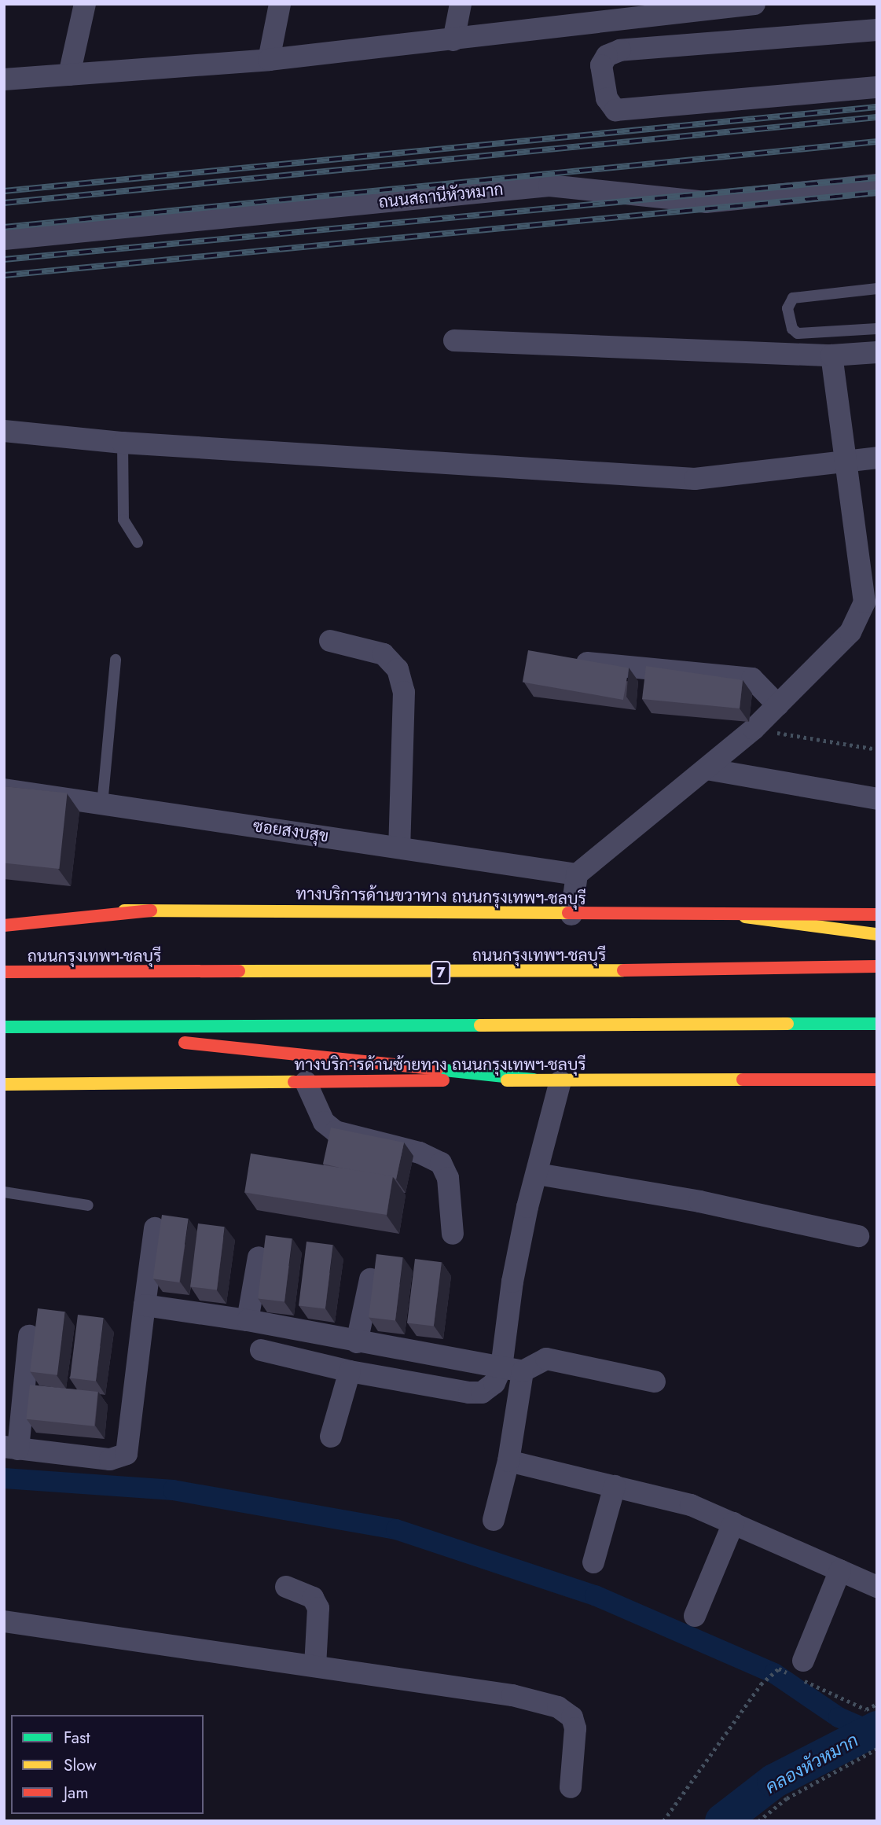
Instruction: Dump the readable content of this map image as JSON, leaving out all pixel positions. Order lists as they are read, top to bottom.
{
  "streets": {
    "main road": [
      "ทางบริการด้านขวาทาง ถนนกรุงเทพฯ-ชลบุรี",
      "ถนนกรุงเทพฯ-ชลบุรี",
      "7",
      "ทางบริการด้านซ้ายทาง ถนนกรุงเทพฯ-ชลบุรี"
    ],
    "street": ["ถนนสถานีหัวหมาก", "ซอยสงบสุข"]
  },
  "water": ["คลองหัวหมาก"],
  "legend": ["Fast", "Slow", "Jam"]
}
